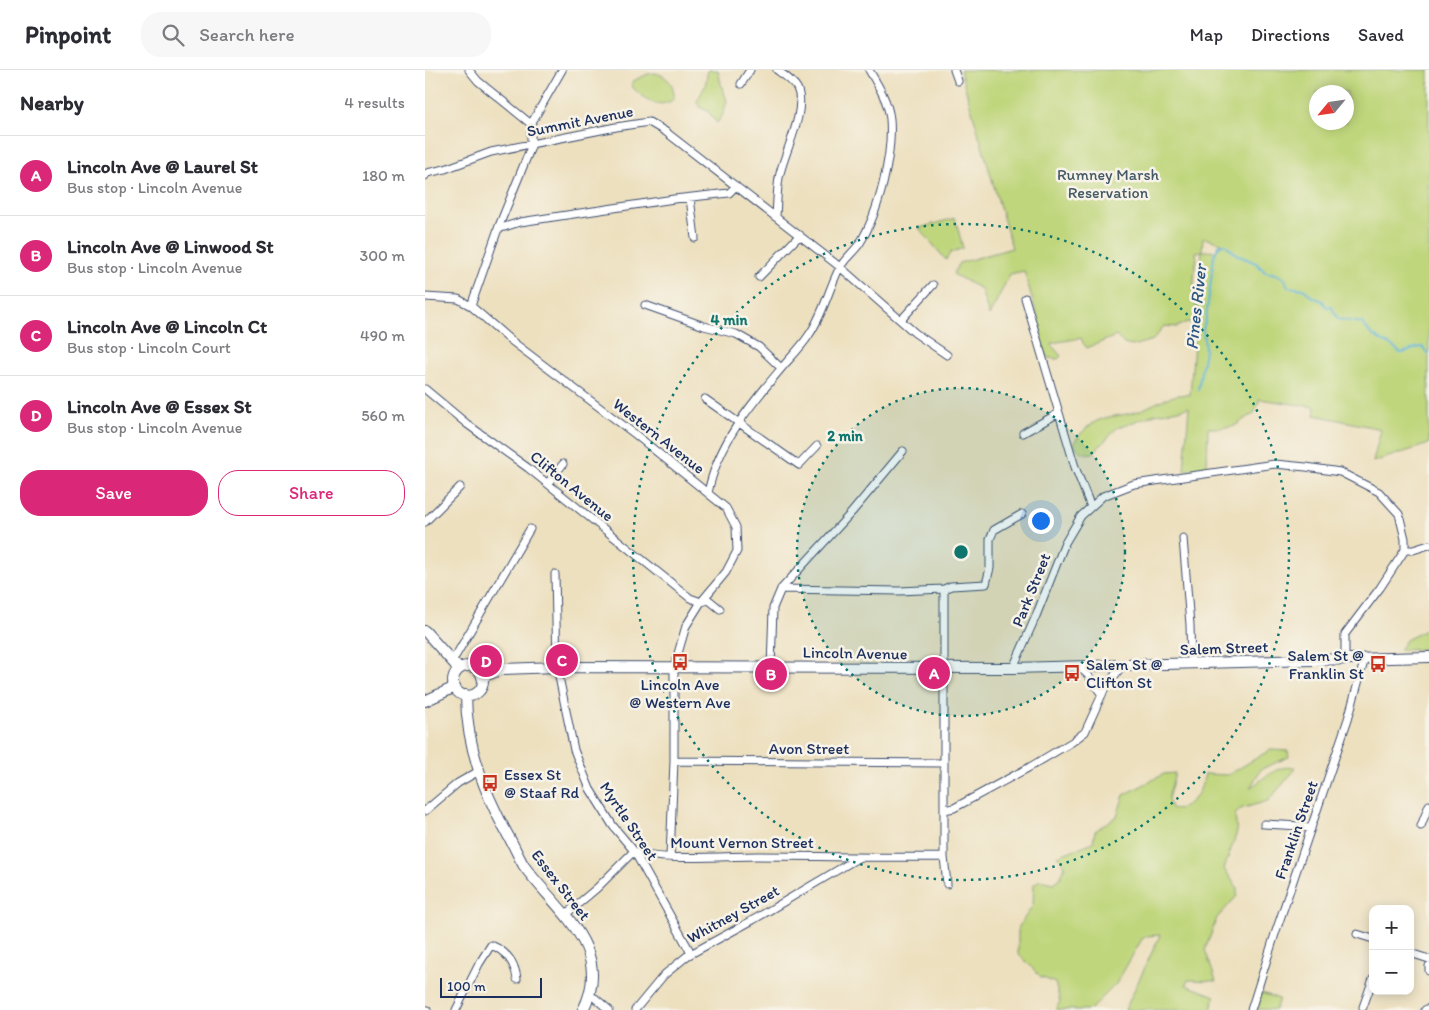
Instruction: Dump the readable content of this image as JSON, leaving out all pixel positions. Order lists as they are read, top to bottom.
{
  "streets": {
    "main road": ["Salem Street", "Lincoln Avenue", "Essex Street"],
    "street": [
      "Summit Avenue",
      "Western Avenue",
      "Clifton Avenue",
      "Park Street",
      "Avon Street",
      "Myrtle Street",
      "Franklin Street",
      "Mount Vernon Street",
      "Whitney Street"
    ]
  },
  "crossings": [
    ["Western Avenue", "Clifton Avenue"],
    ["Western Avenue", "Lincoln Avenue"],
    ["Western Avenue", "Avon Street"],
    ["Western Avenue", "Mount Vernon Street"],
    ["Park Street", "Lincoln Avenue"],
    ["Salem Street", "Lincoln Avenue"],
    ["Salem Street", "Franklin Street"],
    ["Lincoln Avenue", "Myrtle Street"],
    ["Lincoln Avenue", "Essex Street"],
    ["Myrtle Street", "Mount Vernon Street"],
    ["Myrtle Street", "Whitney Street"],
    ["Mount Vernon Street", "Whitney Street"]
  ],
  "water": ["Pines River"],
  "parks": ["Rumney Marsh Reservation"],
  "places": {
    "bus stop": [
      "Lincoln Ave @ Western Ave",
      "Salem St @ Franklin St",
      "Salem St @ Clifton St",
      "Essex St @ Staaf Rd"
    ]
  },
  "scale_bar": "100 m",
  "north": "bottom left",
  "page": {
    "header": "Pinpoint",
    "search": "Search here",
    "nav": ["Map", "Directions", "Saved"],
    "heading": ["Nearby", "4 results"],
    "list": [
      {
        "mark": "A",
        "name": "Lincoln Ave @ Laurel St",
        "note": "Bus stop · Lincoln Avenue",
        "value": "180 m"
      },
      {
        "mark": "B",
        "name": "Lincoln Ave @ Linwood St",
        "note": "Bus stop · Lincoln Avenue",
        "value": "300 m"
      },
      {
        "mark": "C",
        "name": "Lincoln Ave @ Lincoln Ct",
        "note": "Bus stop · Lincoln Court",
        "value": "490 m"
      },
      {
        "mark": "D",
        "name": "Lincoln Ave @ Essex St",
        "note": "Bus stop · Lincoln Avenue",
        "value": "560 m"
      }
    ],
    "buttons": ["Save", "Share"],
    "pins": [
      "C",
      "D",
      "A",
      "B"
    ],
    "map_buttons": ["+", "−"],
    "scale": "100 m"
  },
  "rings": ["4 min", "2 min"]
}
